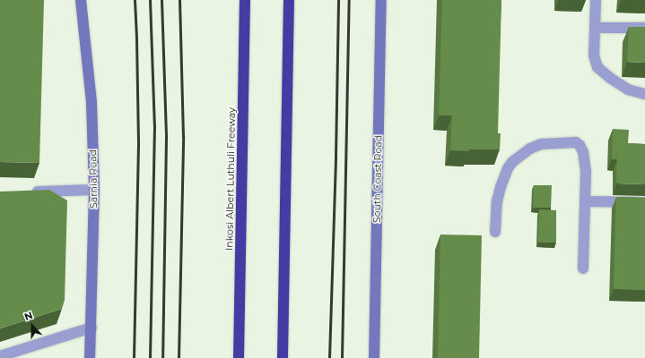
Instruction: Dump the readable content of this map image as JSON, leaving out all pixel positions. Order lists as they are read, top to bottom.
{
  "streets": {
    "highway": ["Inkosi Albert Luthuli Freeway"],
    "main road": ["Sarnia Road", "South Coast Road"]
  },
  "north": "top"
}
